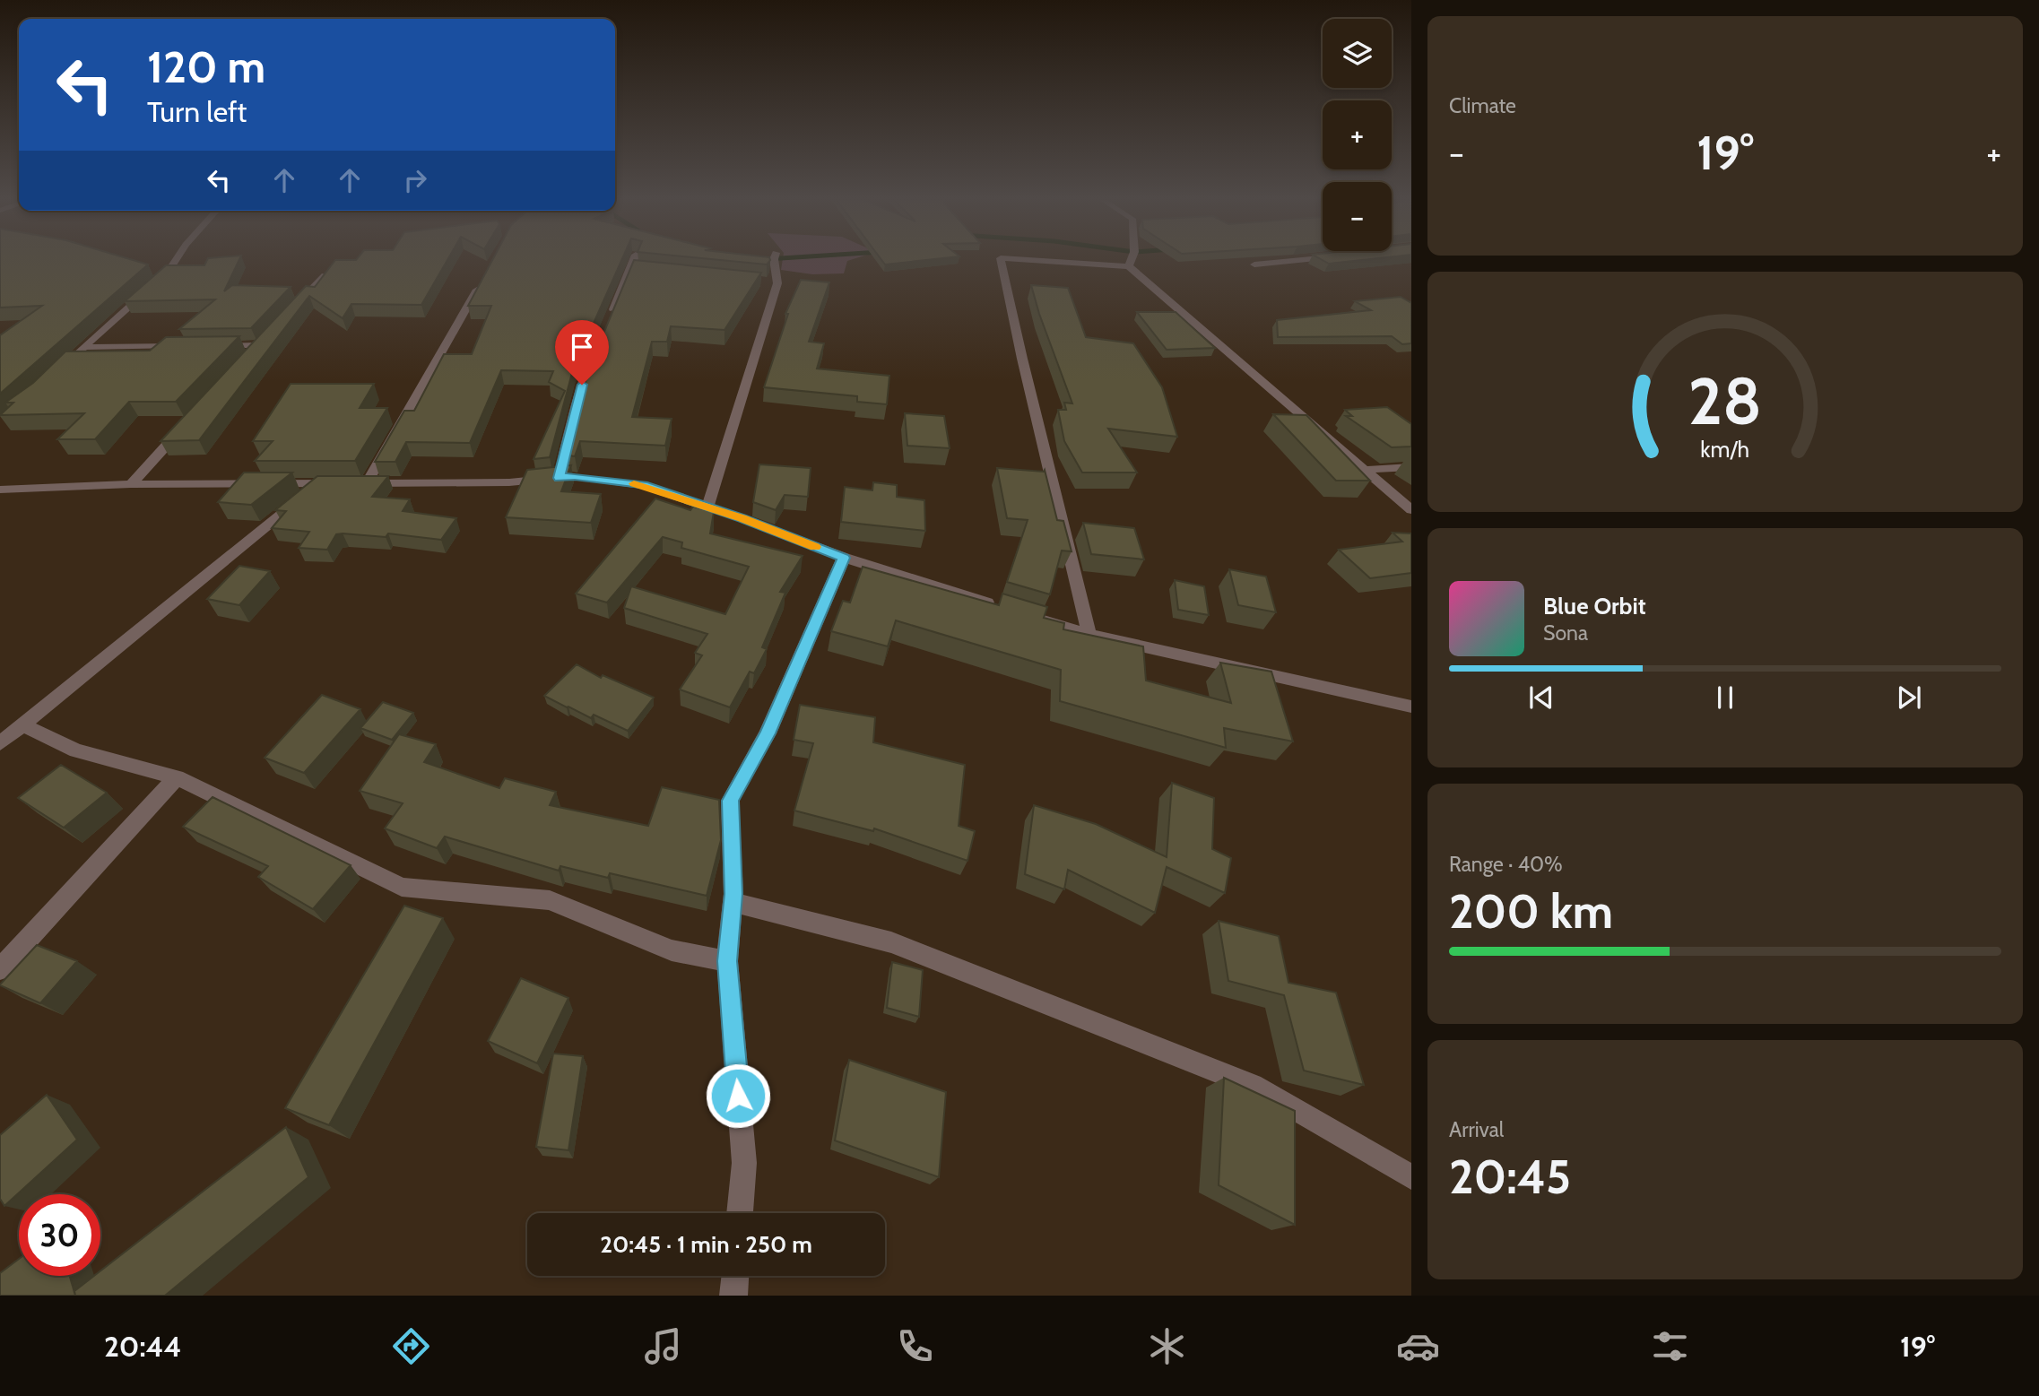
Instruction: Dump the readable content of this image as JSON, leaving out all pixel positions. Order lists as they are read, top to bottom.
{
  "page": {
    "tile": [
      "Climate",
      ["Range · 40%", "200 km"],
      ["Arrival", "20:45"]
    ],
    "map_buttons": ["+", "−"],
    "turn": ["120 m", "Turn left"],
    "heat": ["−", "19°", "+"],
    "song": ["Blue Orbit", "Sona"],
    "limit": "30",
    "trip": "20:45 · 1 min · 250 m",
    "tabs": ["20:44", "19°"],
    "gauge": ["28", "km/h"]
  }
}
